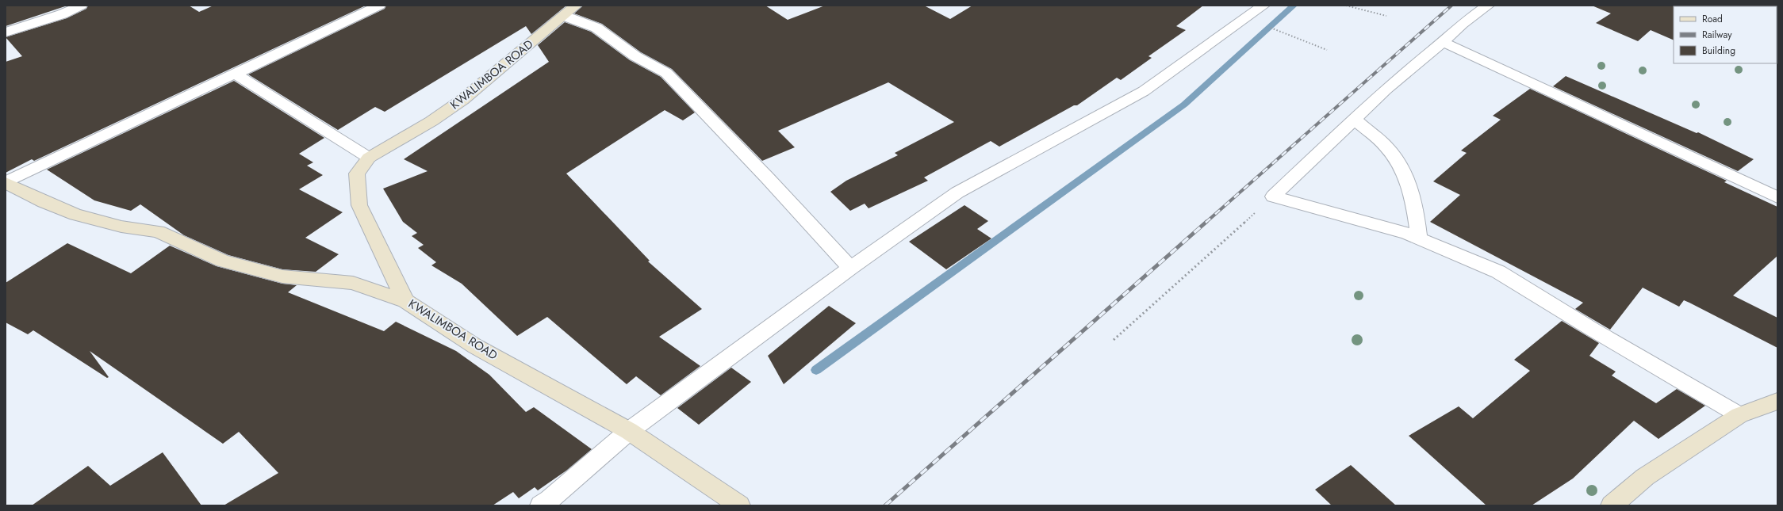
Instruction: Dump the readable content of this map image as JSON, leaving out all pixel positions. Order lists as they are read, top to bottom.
{
  "streets": {
    "street": ["KWALIMBOA ROAD"]
  },
  "legend": ["Road", "Railway", "Building"]
}
